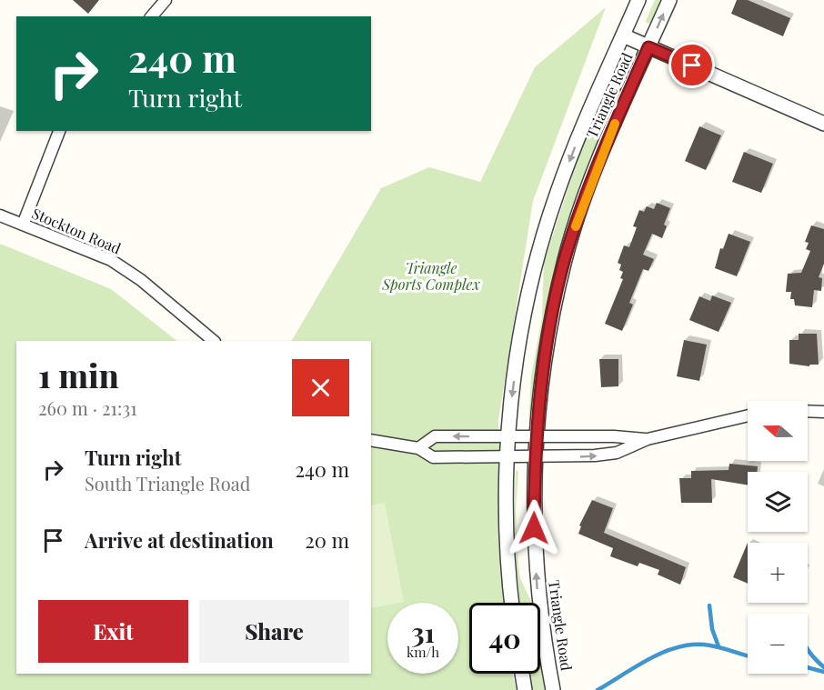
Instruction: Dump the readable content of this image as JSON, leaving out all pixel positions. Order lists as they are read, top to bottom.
{
  "streets": {
    "street": ["Triangle Road", "Stockton Road"]
  },
  "parks": ["Triangle Sports Complex"],
  "north": "left",
  "page": {
    "turn": ["240 m", "Turn right"],
    "heading": ["1 min", "260 m · 21:31"],
    "map_buttons": ["+", "−"],
    "list": [
      {
        "name": "Turn right",
        "note": "South Triangle Road",
        "value": "240 m"
      },
      {
        "name": "Arrive at destination",
        "value": "20 m"
      }
    ],
    "buttons": ["Exit", "Share"],
    "speed": "31 km/h",
    "limit": "40"
  }
}
